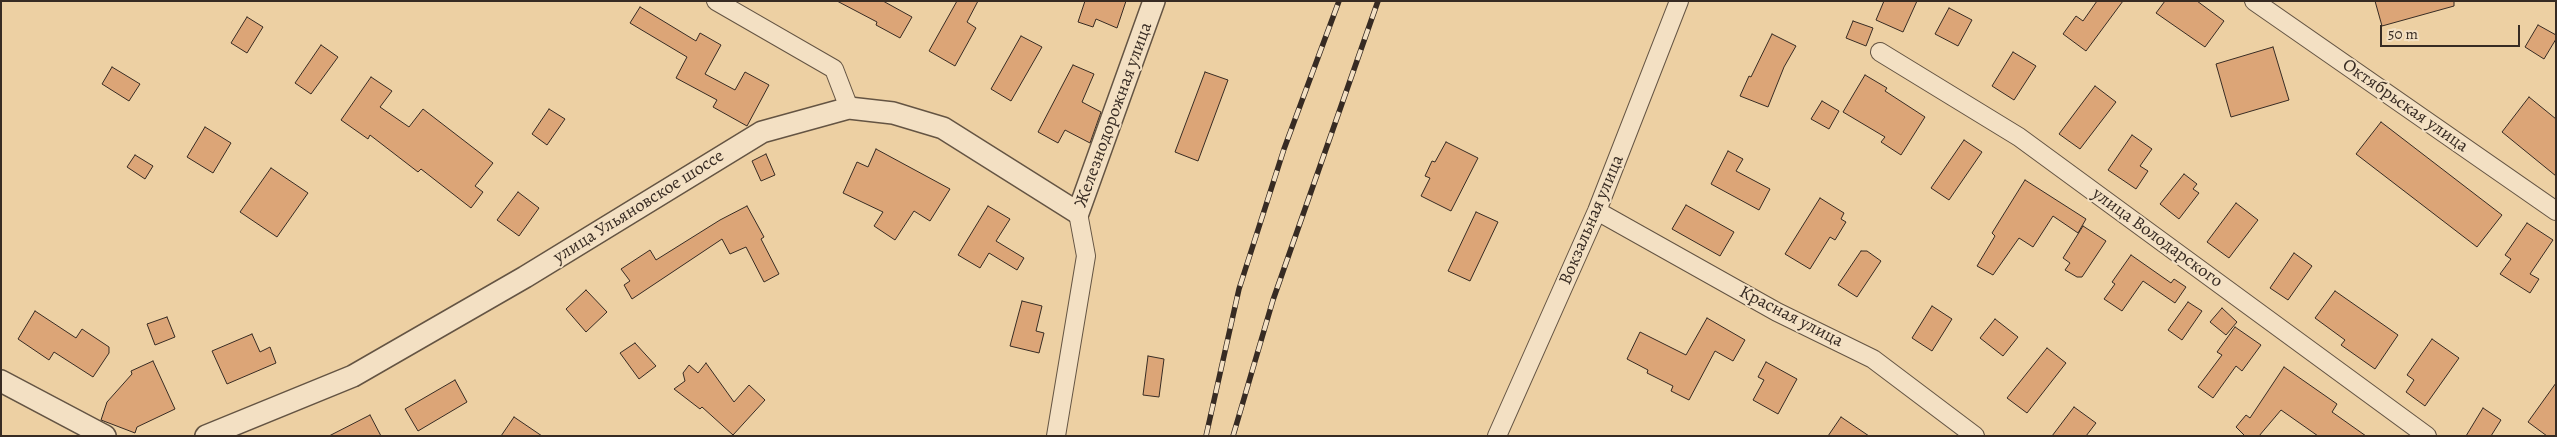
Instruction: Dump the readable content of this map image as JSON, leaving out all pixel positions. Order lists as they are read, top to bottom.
{
  "streets": {
    "street": [
      "Октябрьская улица",
      "Железнодорожная улица",
      "улица Ульяновское шоссе",
      "Вокзальная улица",
      "улица Володарского",
      "Красная улица"
    ]
  },
  "crossings": [
    ["Железнодорожная улица", "улица Ульяновское шоссе"],
    ["Вокзальная улица", "Красная улица"]
  ],
  "scale_bar": "50 m"
}
